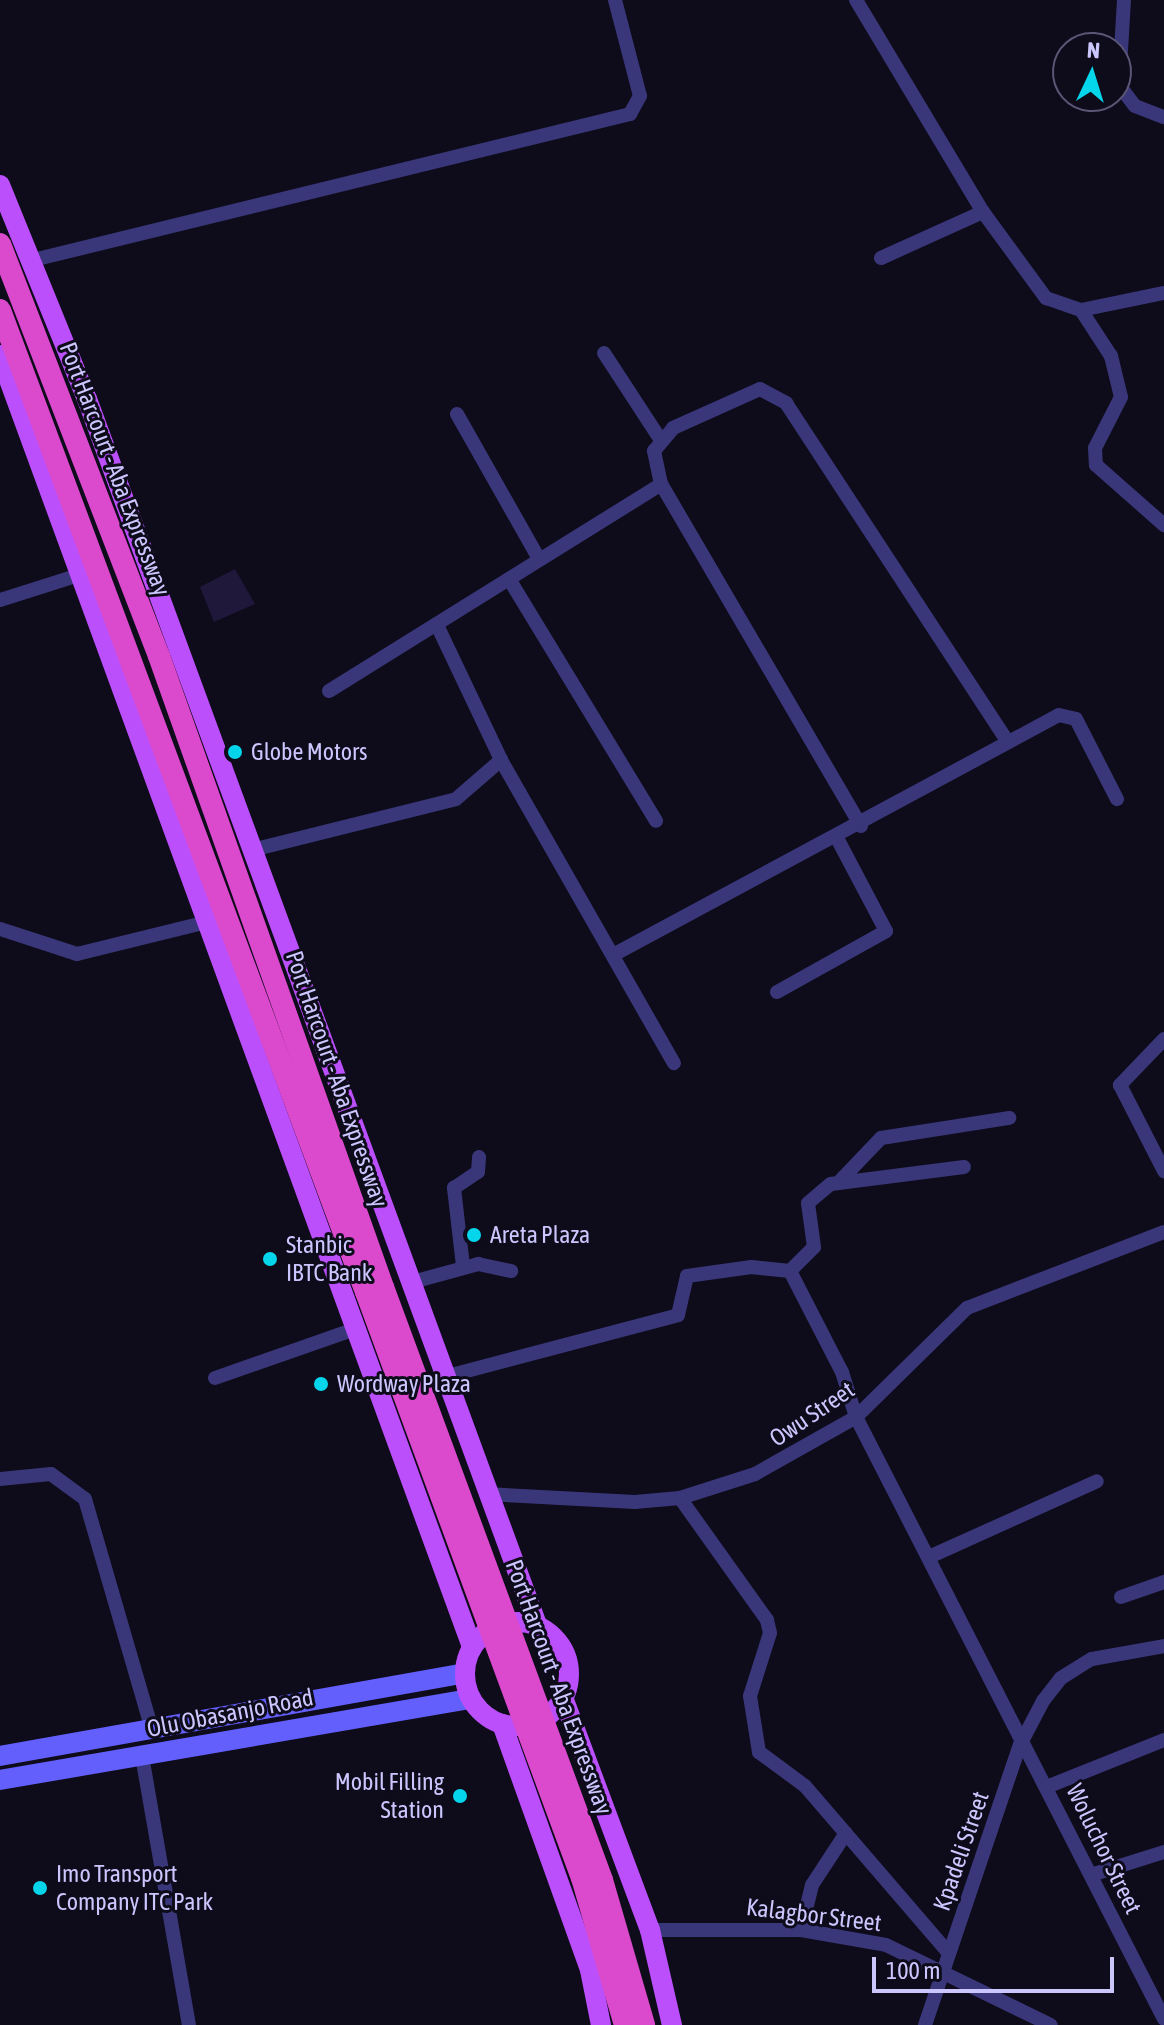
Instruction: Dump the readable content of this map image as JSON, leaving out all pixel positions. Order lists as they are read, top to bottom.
{
  "streets": {
    "highway": ["Port Harcourt - Aba Expressway"],
    "main road": ["Olu Obasanjo Road"],
    "street": [
      "Owu Street",
      "Woluchor Street",
      "Kpadeli Street",
      "Kalagbor Street"
    ]
  },
  "crossings": [
    ["Owu Street", "Woluchor Street"],
    ["Woluchor Street", "Kpadeli Street"],
    ["Kpadeli Street", "Kalagbor Street"]
  ],
  "places": [
    "Globe Motors",
    "Areta Plaza",
    "Stanbic IBTC Bank",
    "Wordway Plaza",
    "Mobil Filling Station",
    "Imo Transport Company ITC Park"
  ],
  "scale_bar": "100 m",
  "north": "top"
}
